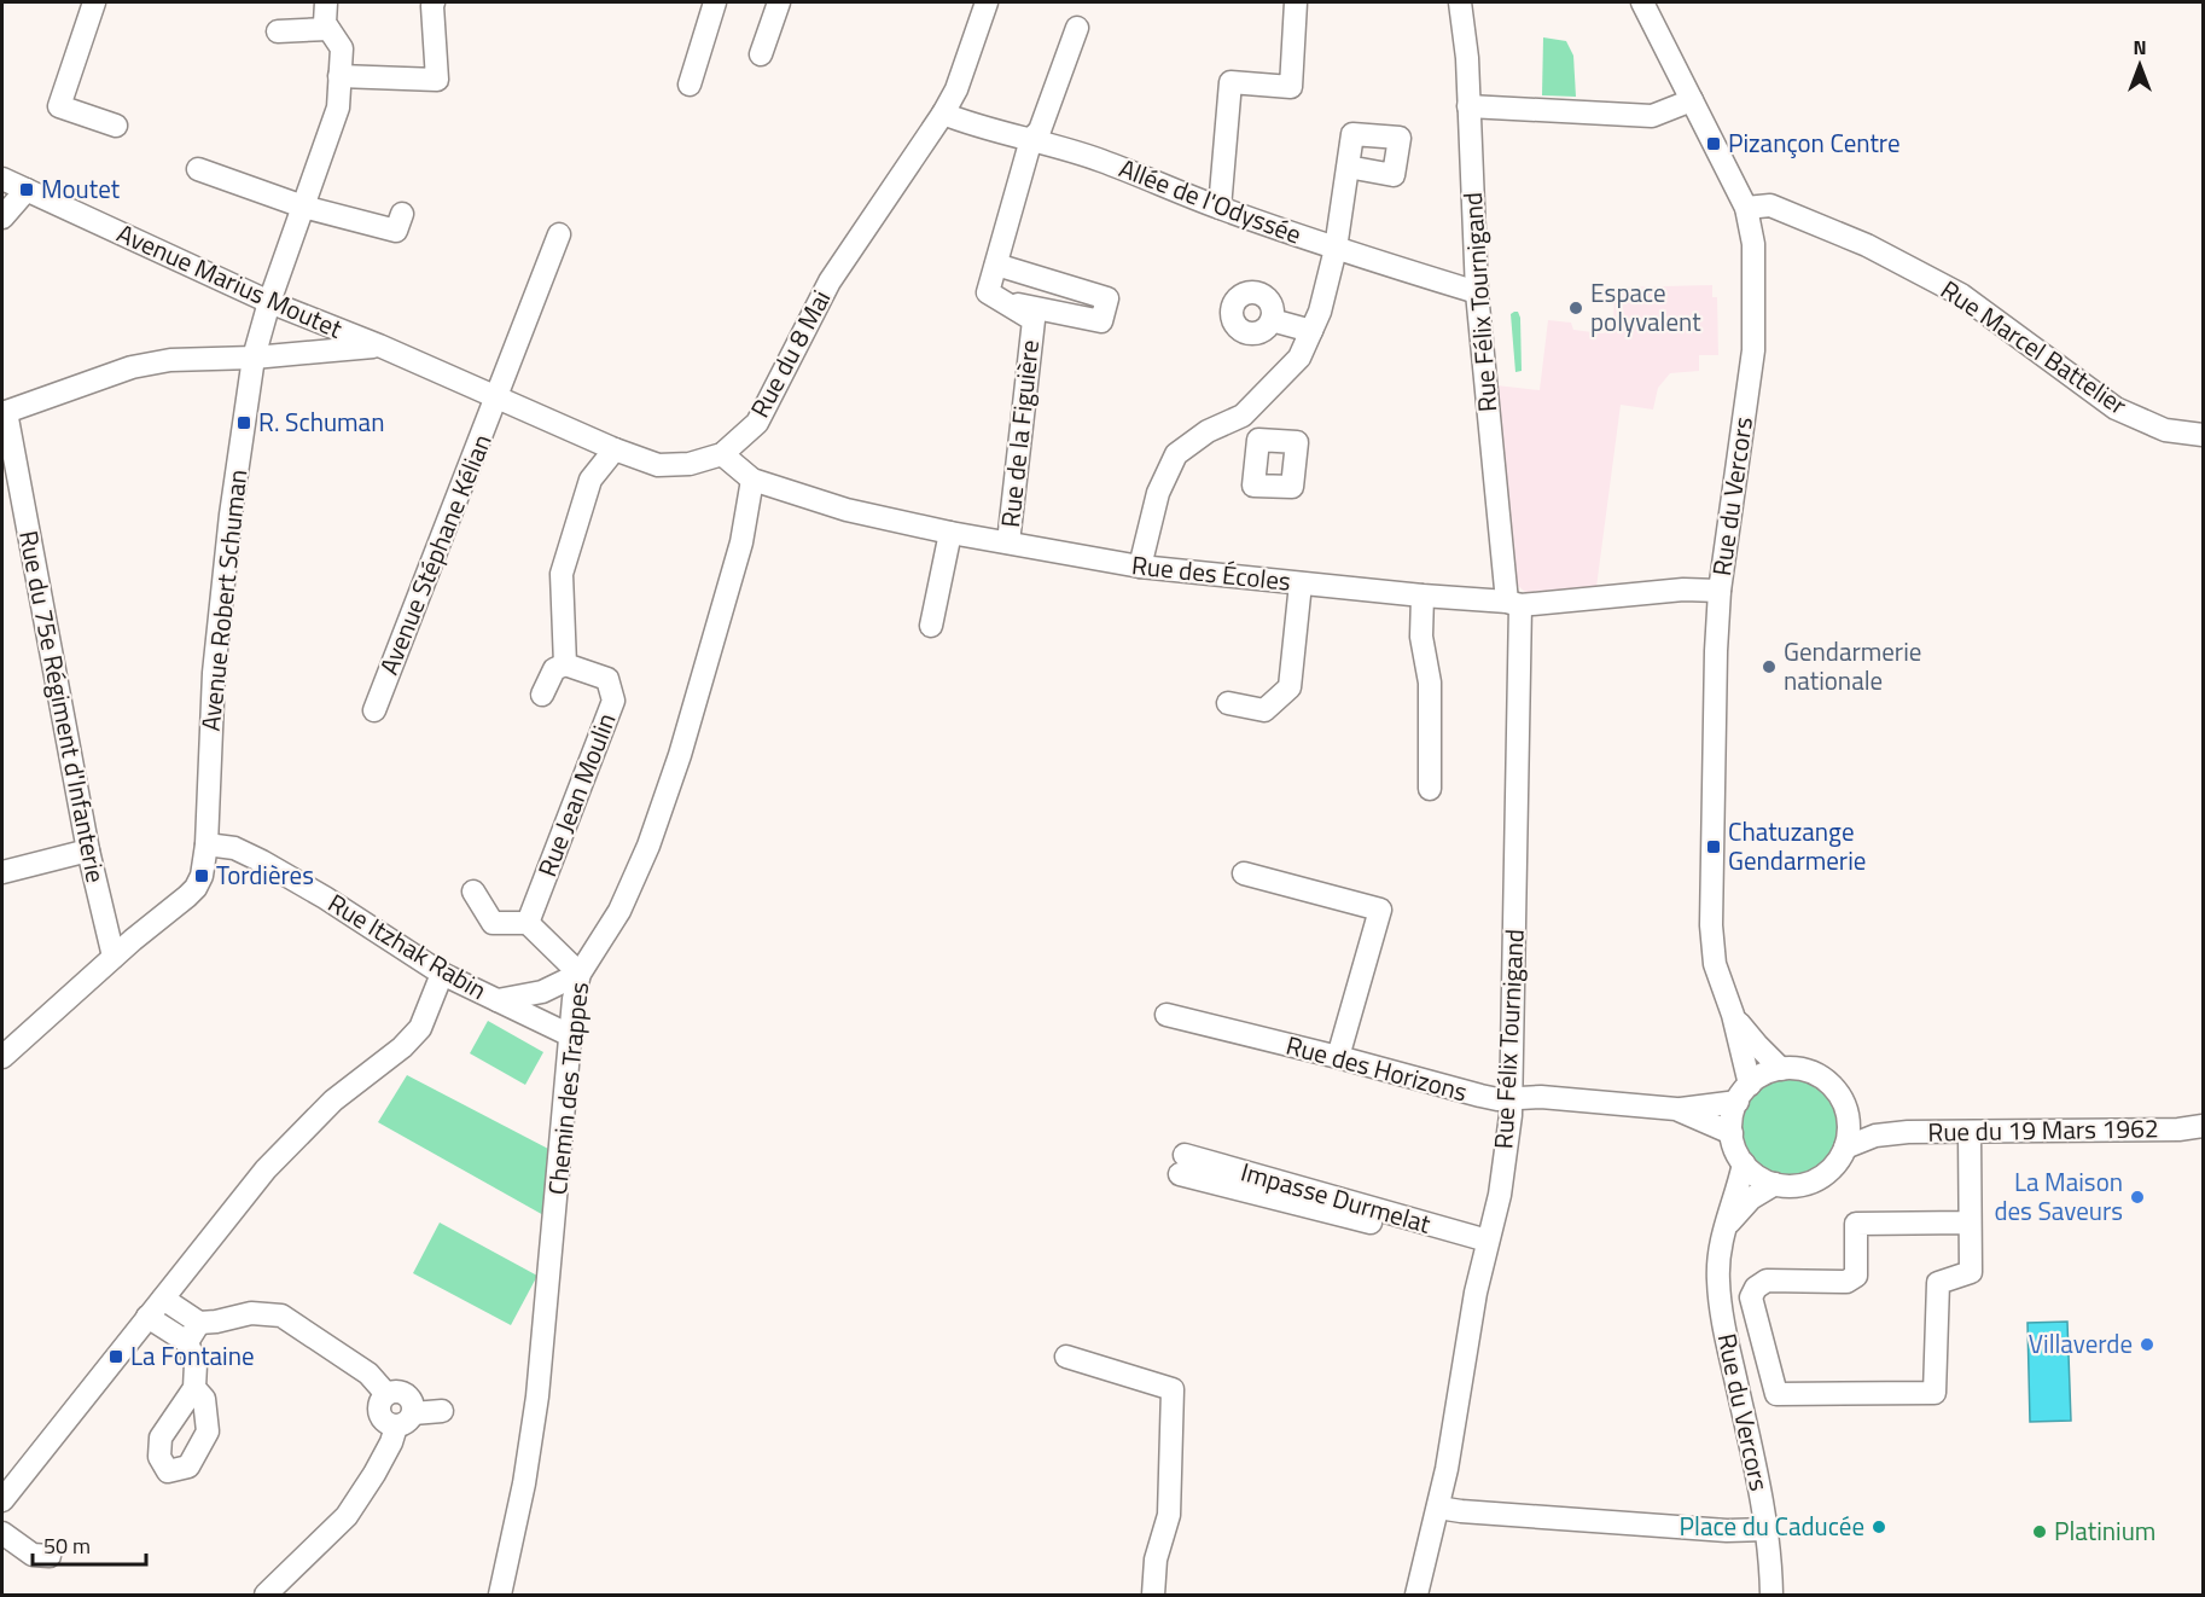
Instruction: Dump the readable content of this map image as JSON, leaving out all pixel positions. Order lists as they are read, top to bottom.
{
  "streets": {
    "street": [
      "Allée de l'Odyssée",
      "Avenue Marius Moutet",
      "Rue Félix Tournigand",
      "Rue Marcel Battelier",
      "Rue du 8 Mai",
      "Rue de la Figuière",
      "Rue du Vercors",
      "Avenue Stéphane Kélian",
      "Rue des Écoles",
      "Avenue Robert Schuman",
      "Rue du 75e Régiment d'Infanterie",
      "Rue Jean Moulin",
      "Rue Itzhak Rabin",
      "Rue des Horizons",
      "Chemin des Trappes",
      "Rue du 19 Mars 1962",
      "Impasse Durmelat"
    ]
  },
  "crossings": [
    ["Allée de l'Odyssée", "Rue Félix Tournigand"],
    ["Allée de l'Odyssée", "Rue du 8 Mai"],
    ["Avenue Marius Moutet", "Rue du 8 Mai"],
    ["Avenue Marius Moutet", "Avenue Robert Schuman"],
    ["Rue Félix Tournigand", "Rue des Écoles"],
    ["Rue Félix Tournigand", "Rue des Horizons"],
    ["Rue Félix Tournigand", "Impasse Durmelat"],
    ["Rue Marcel Battelier", "Rue du Vercors"],
    ["Rue du 8 Mai", "Avenue Stéphane Kélian"],
    ["Rue du 8 Mai", "Rue des Écoles"],
    ["Rue de la Figuière", "Rue des Écoles"],
    ["Rue du Vercors", "Rue des Écoles"],
    ["Rue du Vercors", "Rue des Horizons"],
    ["Rue du Vercors", "Rue du 19 Mars 1962"],
    ["Rue des Écoles", "Chemin des Trappes"],
    ["Avenue Robert Schuman", "Rue du 75e Régiment d'Infanterie"],
    ["Avenue Robert Schuman", "Rue Itzhak Rabin"],
    ["Rue Itzhak Rabin", "Chemin des Trappes"],
    ["Rue des Horizons", "Rue du 19 Mars 1962"]
  ],
  "places": {
    "transit": [
      "Pizançon Centre",
      "Moutet",
      "R. Schuman",
      "Chatuzange Gendarmerie",
      "Tordières",
      "La Fontaine"
    ],
    "other": [
      "Espace polyvalent",
      "Gendarmerie nationale",
      "La Maison des Saveurs",
      "Villaverde",
      "Place du Caducée",
      "Platinium"
    ]
  },
  "scale_bar": "50 m",
  "north": "top"
}
